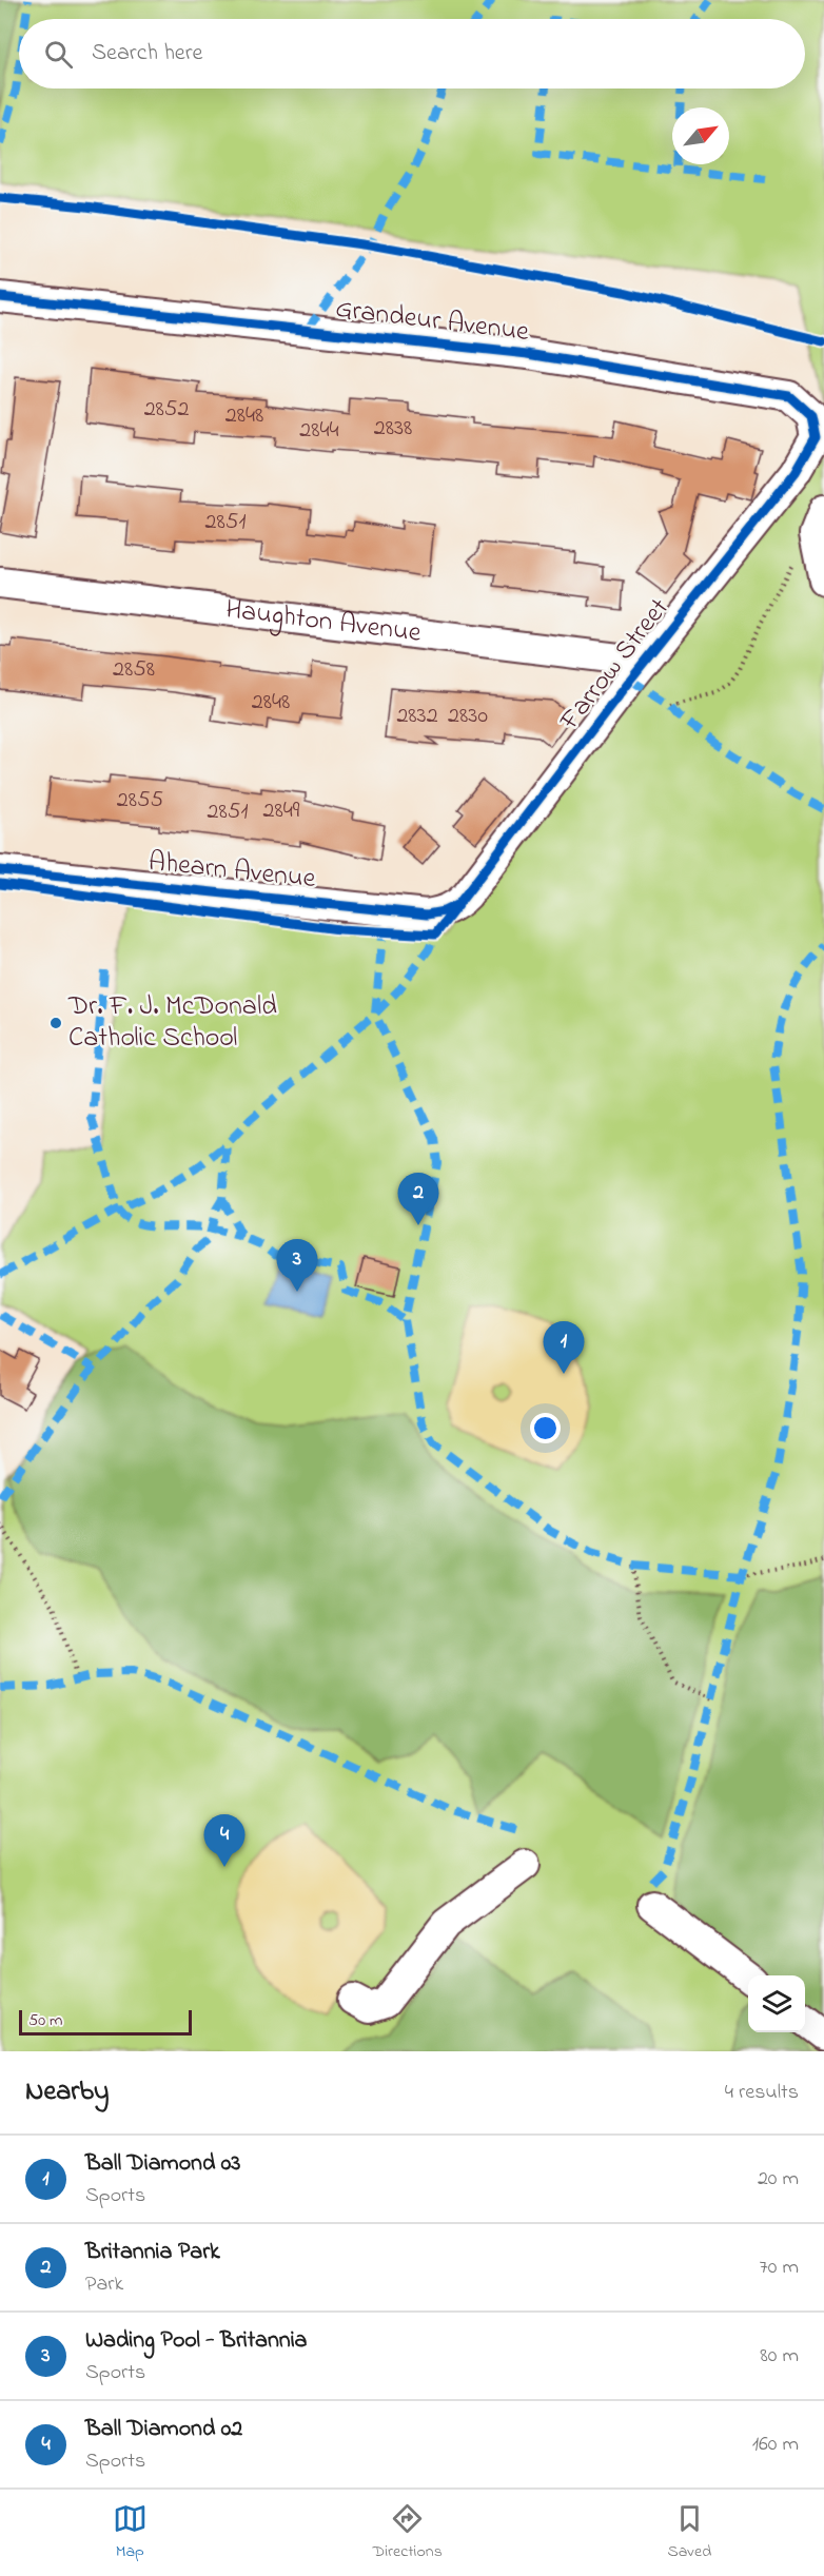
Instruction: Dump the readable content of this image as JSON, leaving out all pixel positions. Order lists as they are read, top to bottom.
{
  "streets": {
    "street": [
      "Grandeur Avenue",
      "Haughton Avenue",
      "Farrow Street",
      "Ahearn Avenue"
    ]
  },
  "crossings": [
    ["Grandeur Avenue", "Farrow Street"],
    ["Haughton Avenue", "Farrow Street"],
    ["Farrow Street", "Ahearn Avenue"]
  ],
  "places": ["Dr. F. J. McDonald Catholic School"],
  "house_numbers": [
    "2852",
    "2848",
    "2838",
    "2844",
    "2851",
    "2858",
    "2848",
    "2832",
    "2830",
    "2855",
    "2849",
    "2851"
  ],
  "scale_bar": "50 m",
  "north": "top right",
  "page": {
    "search": "Search here",
    "pins": [
      "2",
      "3",
      "1",
      "4"
    ],
    "scale": "50 m",
    "heading": ["Nearby", "4 results"],
    "list": [
      {
        "mark": "1",
        "name": "Ball Diamond 03",
        "note": "Sports",
        "value": "20 m"
      },
      {
        "mark": "2",
        "name": "Britannia Park",
        "note": "Park",
        "value": "70 m"
      },
      {
        "mark": "3",
        "name": "Wading Pool - Britannia",
        "note": "Sports",
        "value": "80 m"
      },
      {
        "mark": "4",
        "name": "Ball Diamond 02",
        "note": "Sports",
        "value": "160 m"
      }
    ],
    "nav": ["Map", "Directions", "Saved"]
  }
}
